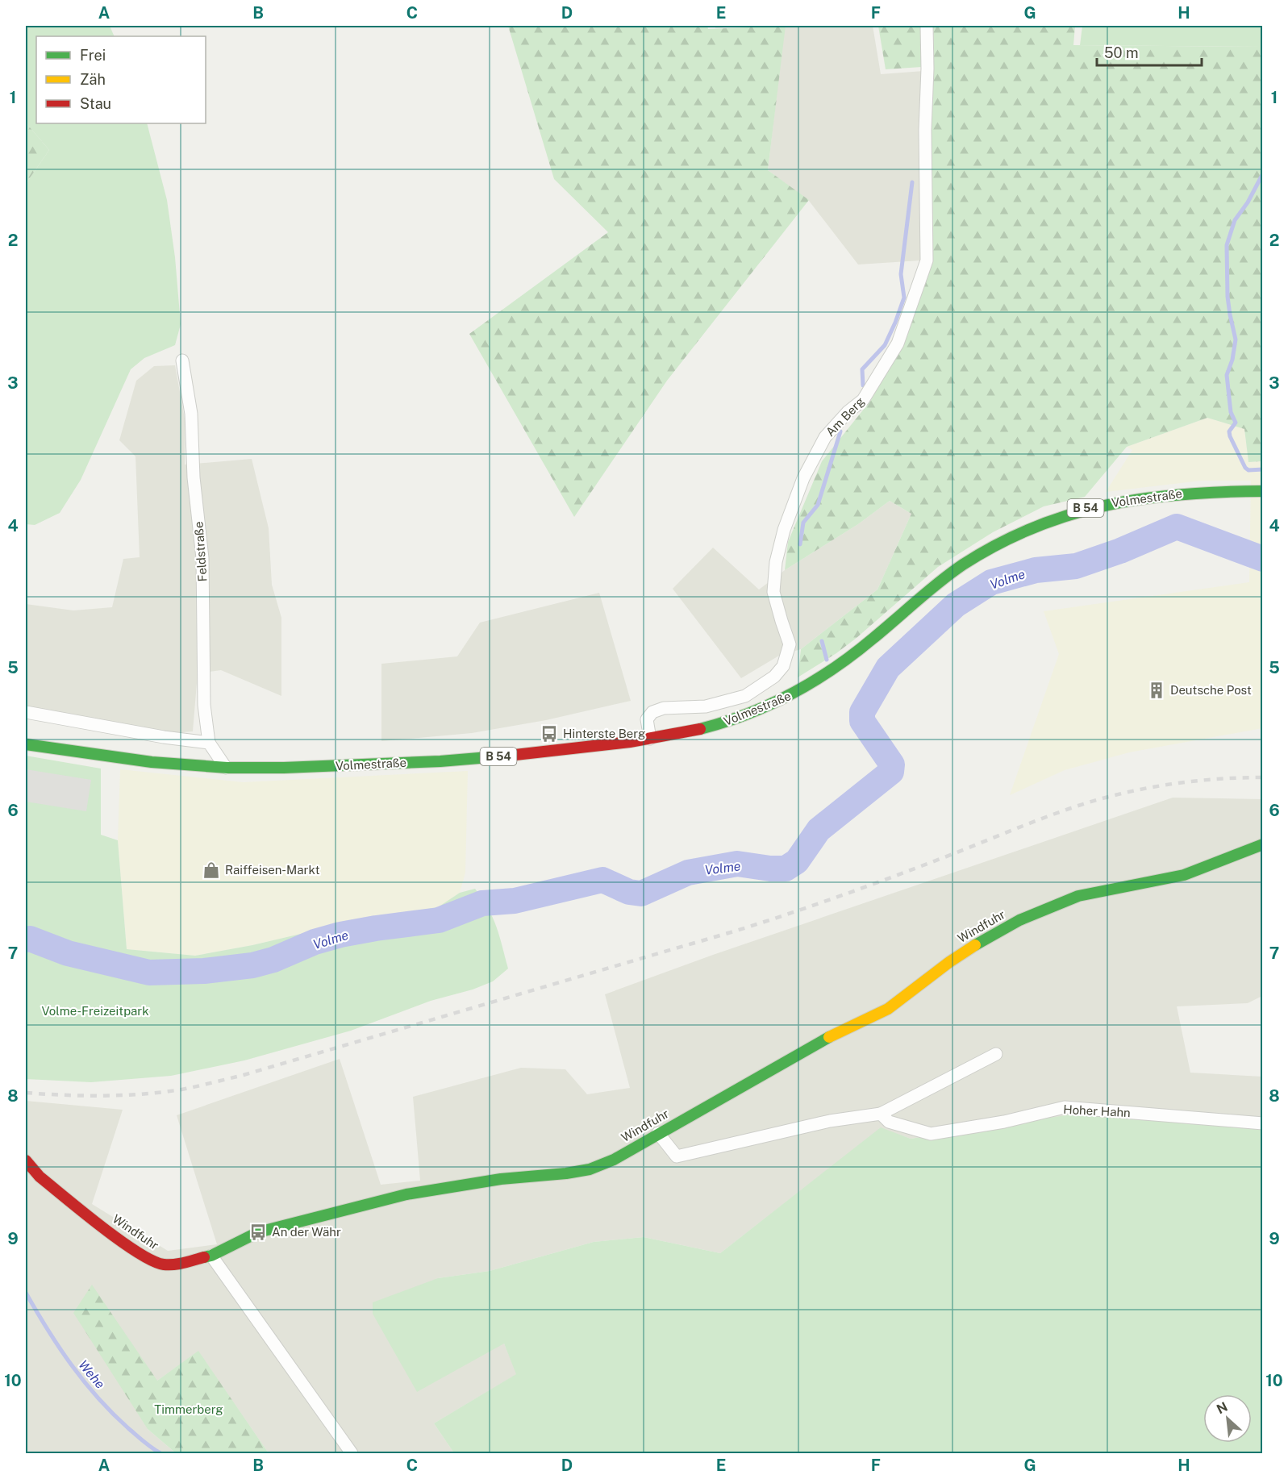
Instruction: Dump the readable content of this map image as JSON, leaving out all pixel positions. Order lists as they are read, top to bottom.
{
  "streets": {
    "street": [
      "Am Berg",
      "Volmestraße",
      "B 54",
      "Feldstraße",
      "Windfuhr",
      "Hoher Hahn"
    ]
  },
  "crossings": [
    ["Am Berg", "Volmestraße"]
  ],
  "water": ["Volme", "Wehe"],
  "parks": ["Volme-Freizeitpark", "Timmerberg"],
  "places": {
    "building": ["Deutsche Post"],
    "bus stop": ["Hinterste Berg", "An der Währ"],
    "shop": ["Raiffeisen-Markt"]
  },
  "legend": ["Frei", "Zäh", "Stau"],
  "scale_bar": "50 m",
  "north": "top left",
  "grid": {
    "columns": [
      "A",
      "B",
      "C",
      "D",
      "E",
      "F",
      "G",
      "H"
    ],
    "rows": [
      "1",
      "2",
      "3",
      "4",
      "5",
      "6",
      "7",
      "8",
      "9",
      "10"
    ]
  }
}
